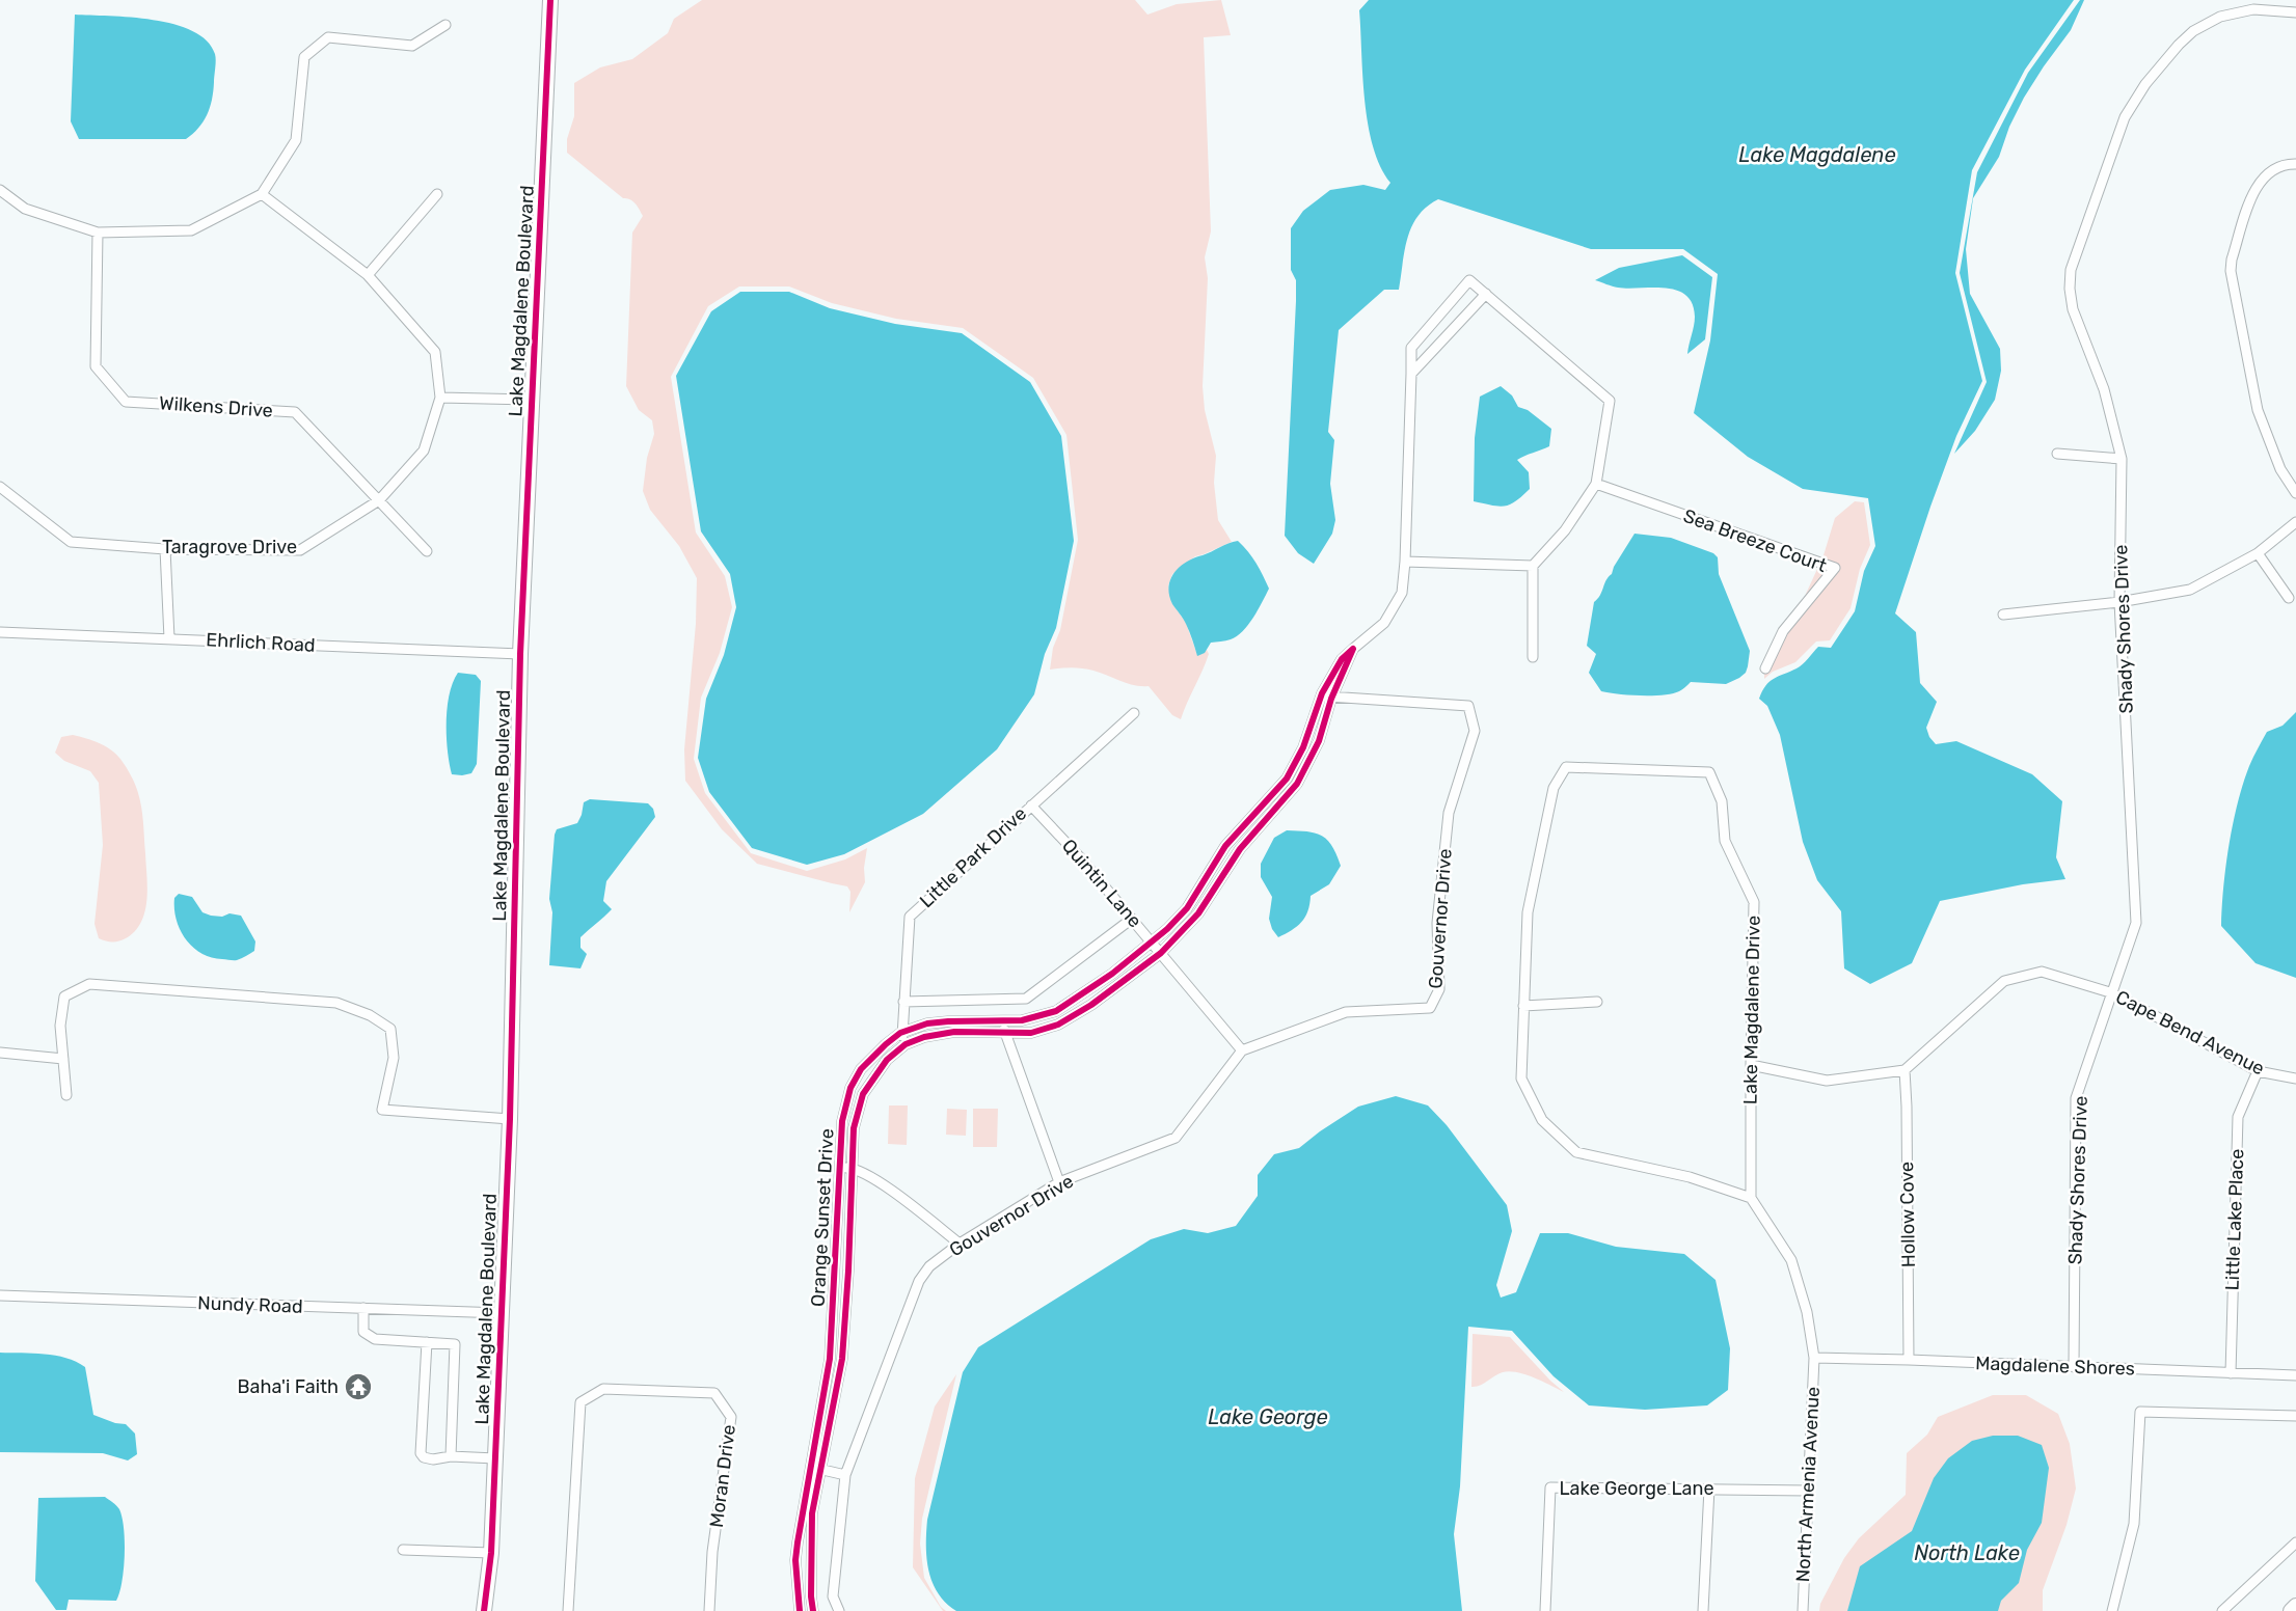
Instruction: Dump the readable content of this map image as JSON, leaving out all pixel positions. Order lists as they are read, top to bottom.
{
  "streets": {
    "street": [
      "Lake Magdalene Boulevard",
      "Wilkens Drive",
      "Sea Breeze Court",
      "Taragrove Drive",
      "Shady Shores Drive",
      "Ehrlich Road",
      "Little Park Drive",
      "Quintin Lane",
      "Gouvernor Drive",
      "Lake Magdalene Drive",
      "Cape Bend Avenue",
      "Hollow Cove",
      "Orange Sunset Drive",
      "Little Lake Place",
      "Nundy Road",
      "Magdalene Shores",
      "Moran Drive",
      "North Armenia Avenue",
      "Lake George Lane"
    ]
  },
  "crossings": [
    ["Lake Magdalene Boulevard", "Ehrlich Road"],
    ["Lake Magdalene Boulevard", "Nundy Road"],
    ["Wilkens Drive", "Taragrove Drive"],
    ["Sea Breeze Court", "Orange Sunset Drive"],
    ["Shady Shores Drive", "Cape Bend Avenue"],
    ["Shady Shores Drive", "Magdalene Shores"],
    ["Little Park Drive", "Quintin Lane"],
    ["Little Park Drive", "Orange Sunset Drive"],
    ["Quintin Lane", "Gouvernor Drive"],
    ["Quintin Lane", "Orange Sunset Drive"],
    ["Gouvernor Drive", "Orange Sunset Drive"],
    ["Cape Bend Avenue", "Hollow Cove"],
    ["Cape Bend Avenue", "Little Lake Place"],
    ["Hollow Cove", "Magdalene Shores"],
    ["Little Lake Place", "Magdalene Shores"],
    ["Magdalene Shores", "North Armenia Avenue"],
    ["North Armenia Avenue", "Lake George Lane"]
  ],
  "water": ["Lake Magdalene", "Lake George", "North Lake"],
  "places": {
    "temple": ["Baha'i Faith"]
  }
}
